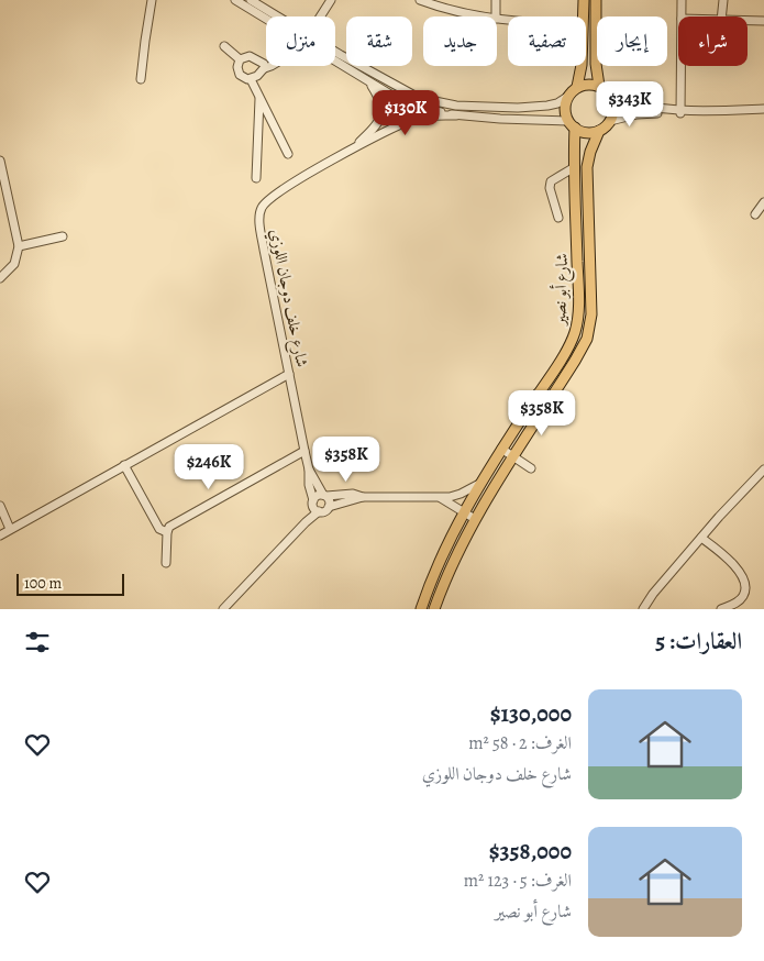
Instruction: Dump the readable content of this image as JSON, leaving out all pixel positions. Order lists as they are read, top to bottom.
{
  "streets": {
    "main road": ["شارع أبو نصير"],
    "street": ["شارع خلف دوجان اللوزي"]
  },
  "scale_bar": "100 m",
  "page": {
    "chip": [
      "شراء",
      "إيجار",
      "تصفية",
      "جديد",
      "شقة",
      "منزل"
    ],
    "price": [
      "$343K",
      "$130K",
      "$358K",
      "$358K",
      "$246K"
    ],
    "scale": "100 m",
    "heading": "العقارات: 5",
    "list": [
      {
        "name": "$130,000",
        "note": "الغرف: 2 · 58 m² · شارع خلف دوجان اللوزي"
      },
      {
        "name": "$358,000",
        "note": "الغرف: 5 · 123 m² · شارع أبو نصير"
      }
    ]
  }
}
